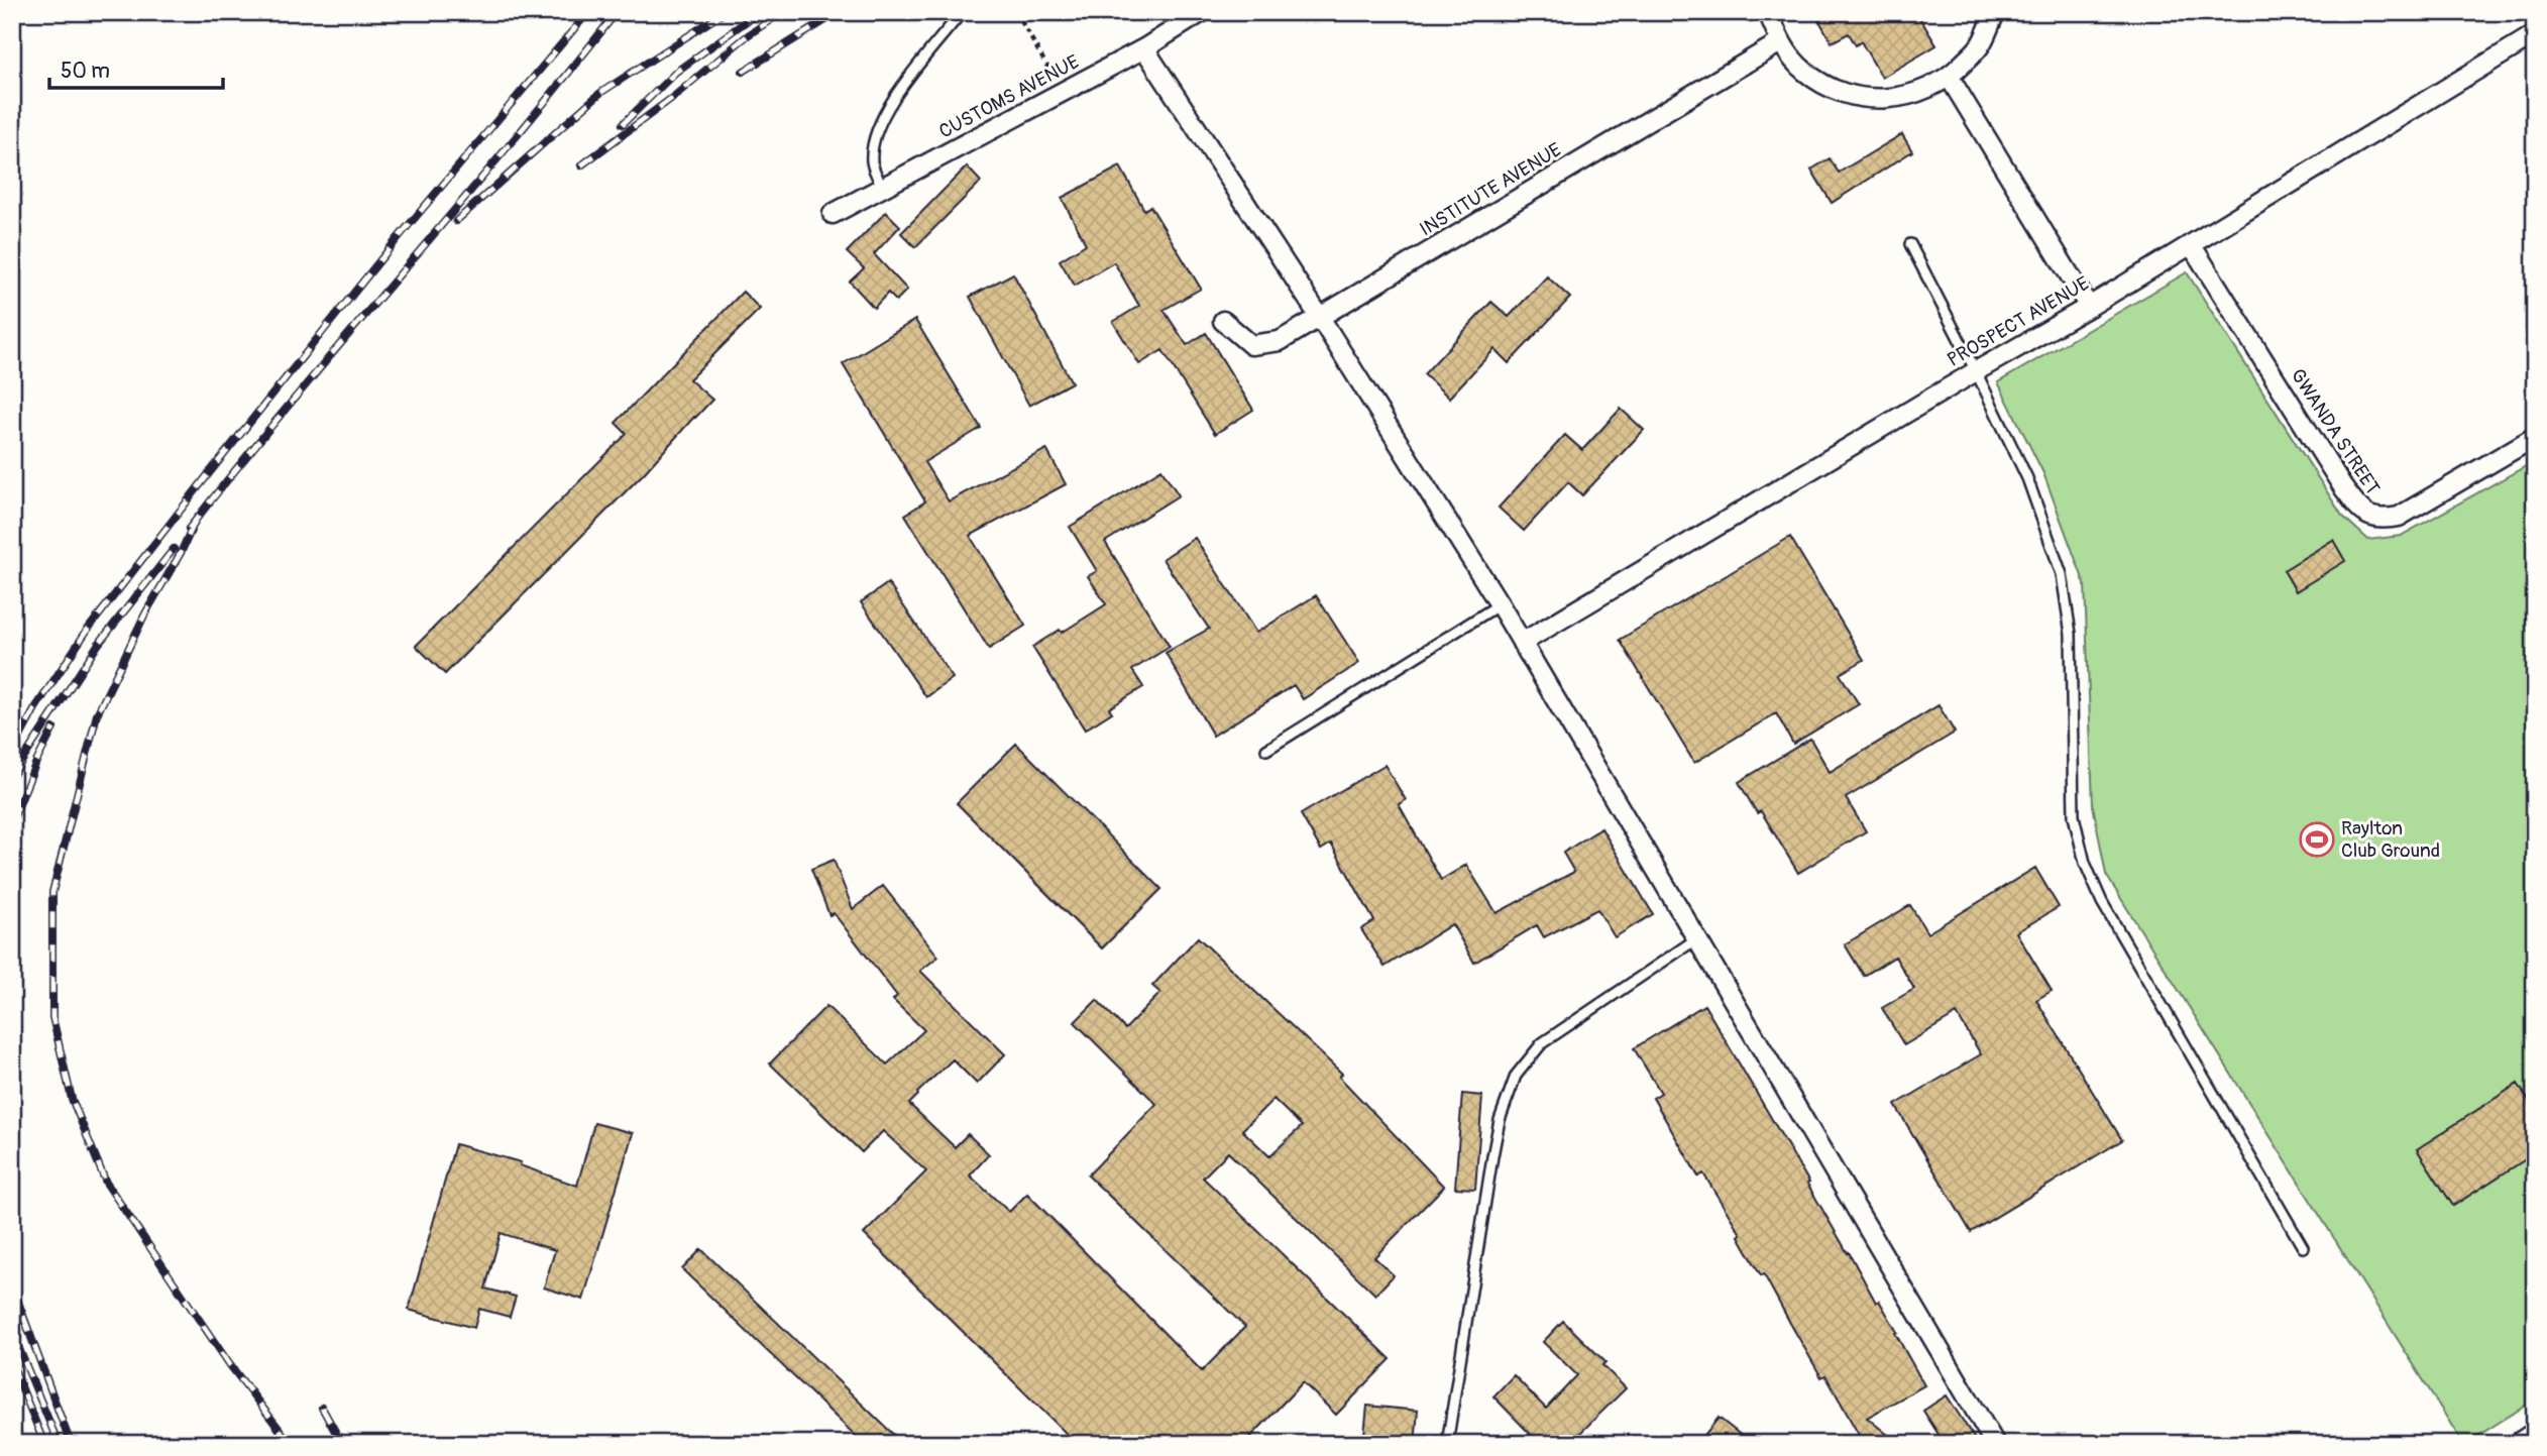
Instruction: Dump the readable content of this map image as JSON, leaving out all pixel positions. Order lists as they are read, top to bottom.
{
  "streets": {
    "street": [
      "CUSTOMS AVENUE",
      "INSTITUTE AVENUE",
      "PROSPECT AVENUE",
      "GWANDA STREET"
    ]
  },
  "crossings": [
    ["PROSPECT AVENUE", "GWANDA STREET"]
  ],
  "places": {
    "sports": ["Raylton Club Ground"]
  },
  "scale_bar": "50 m"
}
